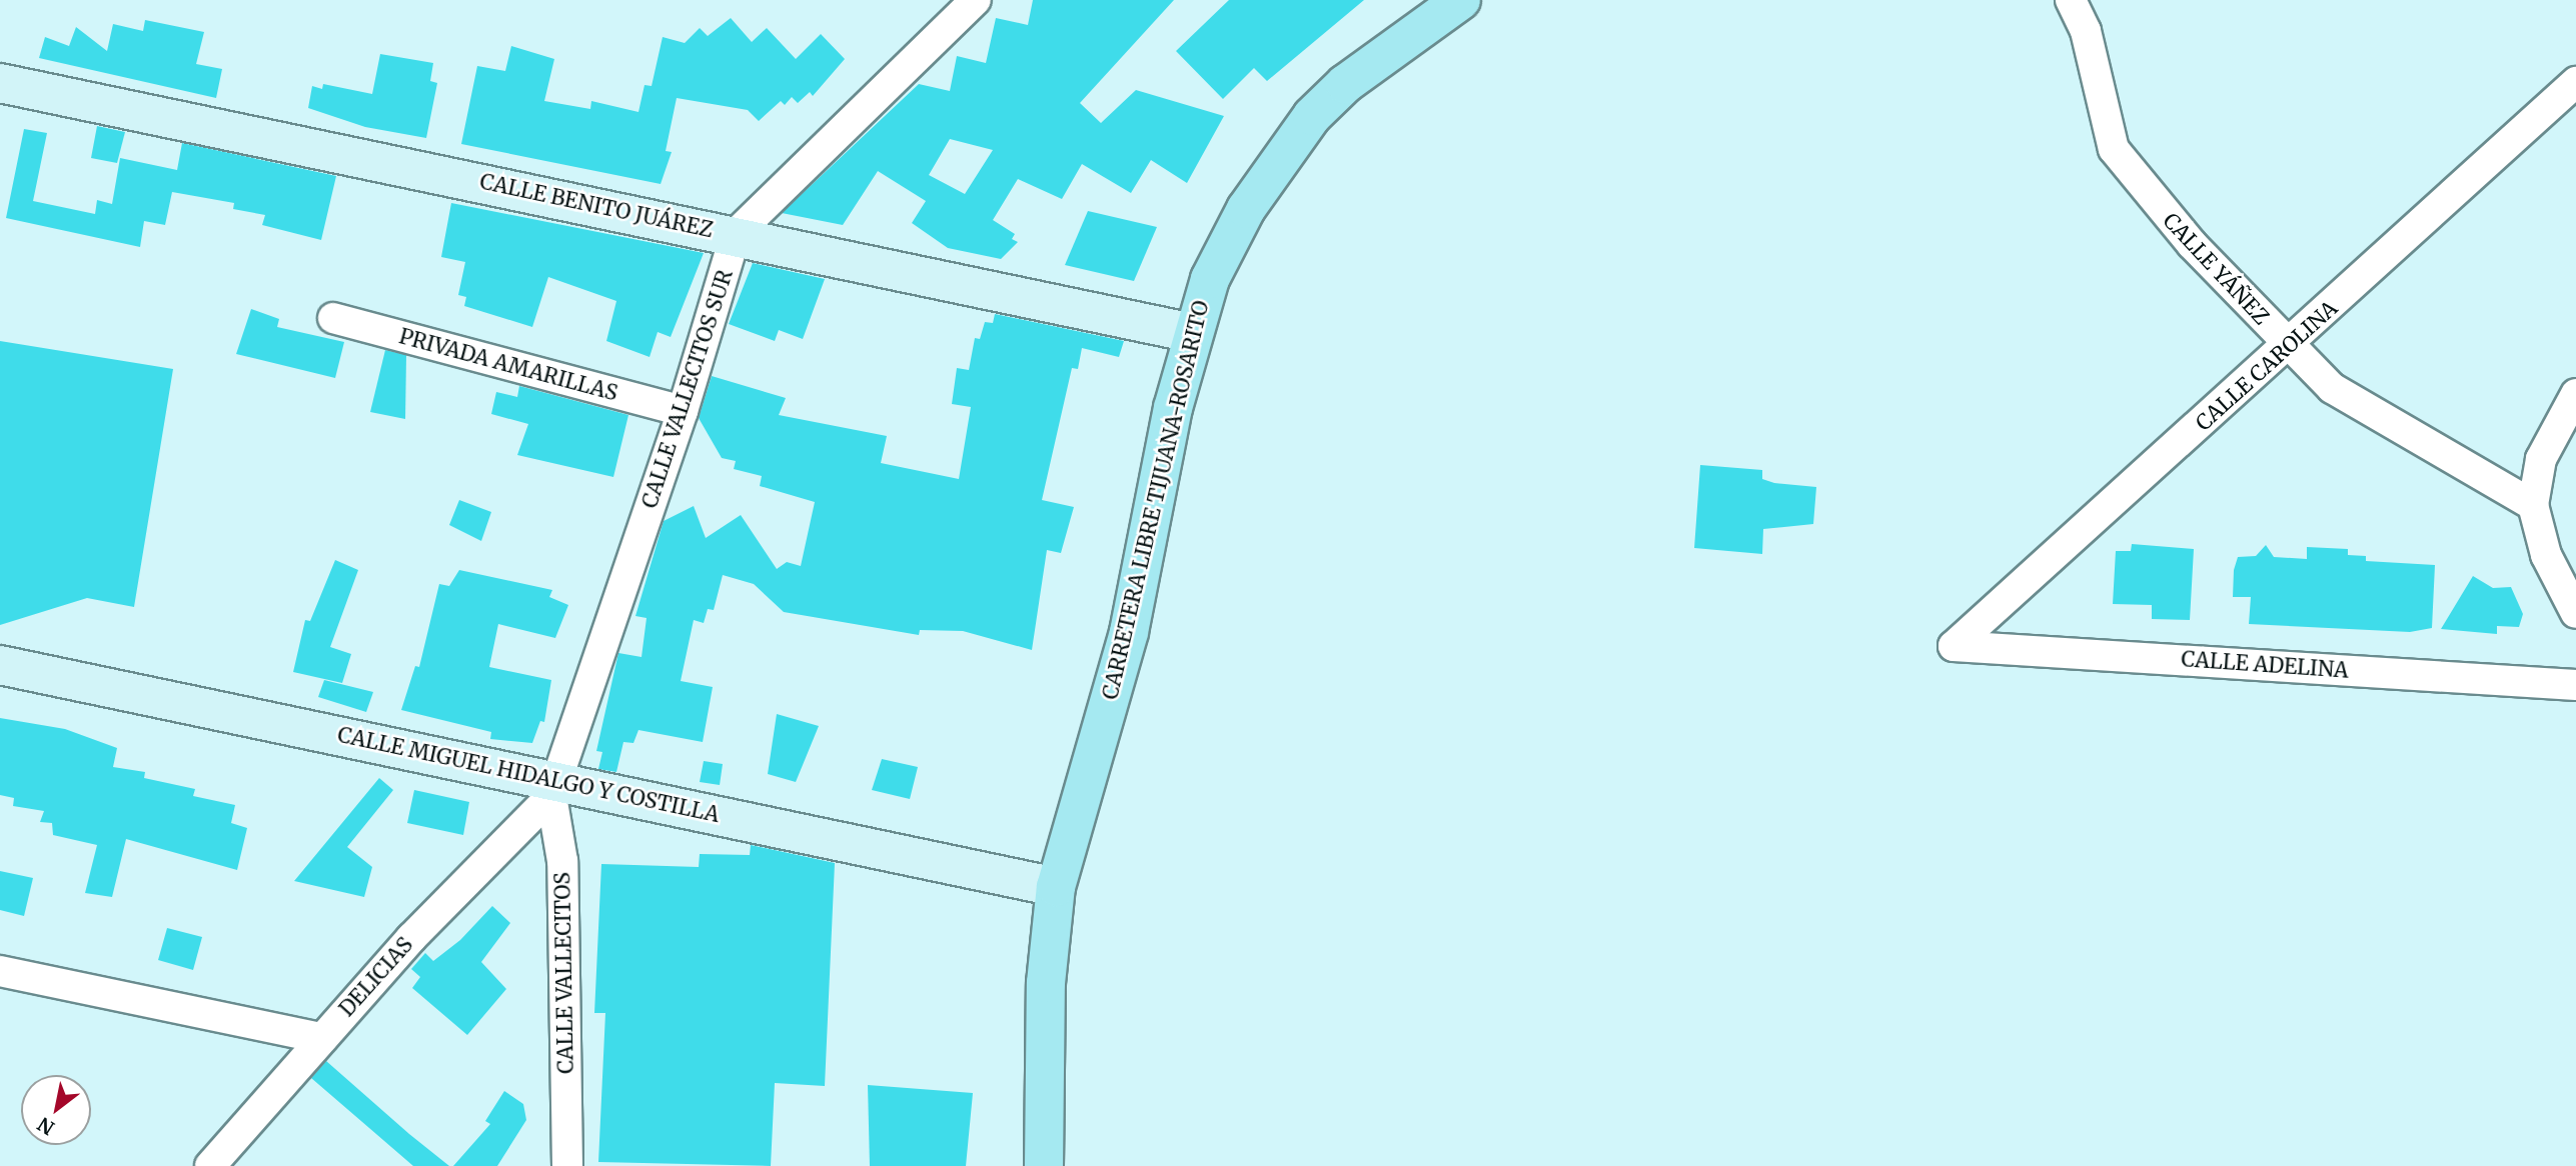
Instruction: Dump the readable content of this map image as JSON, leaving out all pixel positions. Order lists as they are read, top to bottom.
{
  "streets": {
    "main road": ["CARRETERA LIBRE TIJUANA-ROSARITO"],
    "street": [
      "CALLE BENITO JUÁREZ",
      "CALLE YÁÑEZ",
      "PRIVADA AMARILLAS",
      "CALLE CAROLINA",
      "CALLE VALLECITOS SUR",
      "CALLE ADELINA",
      "CALLE MIGUEL HIDALGO Y COSTILLA",
      "CALLE VALLECITOS",
      "DELICIAS"
    ]
  },
  "crossings": [
    ["CALLE BENITO JUÁREZ", "CALLE VALLECITOS SUR"],
    ["CALLE BENITO JUÁREZ", "CARRETERA LIBRE TIJUANA-ROSARITO"],
    ["CALLE YÁÑEZ", "CALLE CAROLINA"],
    ["PRIVADA AMARILLAS", "CALLE VALLECITOS SUR"],
    ["CALLE CAROLINA", "CALLE ADELINA"],
    ["CALLE VALLECITOS SUR", "CALLE MIGUEL HIDALGO Y COSTILLA"],
    ["CALLE VALLECITOS SUR", "CALLE VALLECITOS"],
    ["CALLE VALLECITOS SUR", "DELICIAS"],
    ["CARRETERA LIBRE TIJUANA-ROSARITO", "CALLE MIGUEL HIDALGO Y COSTILLA"],
    ["CALLE MIGUEL HIDALGO Y COSTILLA", "CALLE VALLECITOS"],
    ["CALLE MIGUEL HIDALGO Y COSTILLA", "DELICIAS"],
    ["CALLE VALLECITOS", "DELICIAS"]
  ],
  "north": "bottom left"
}
